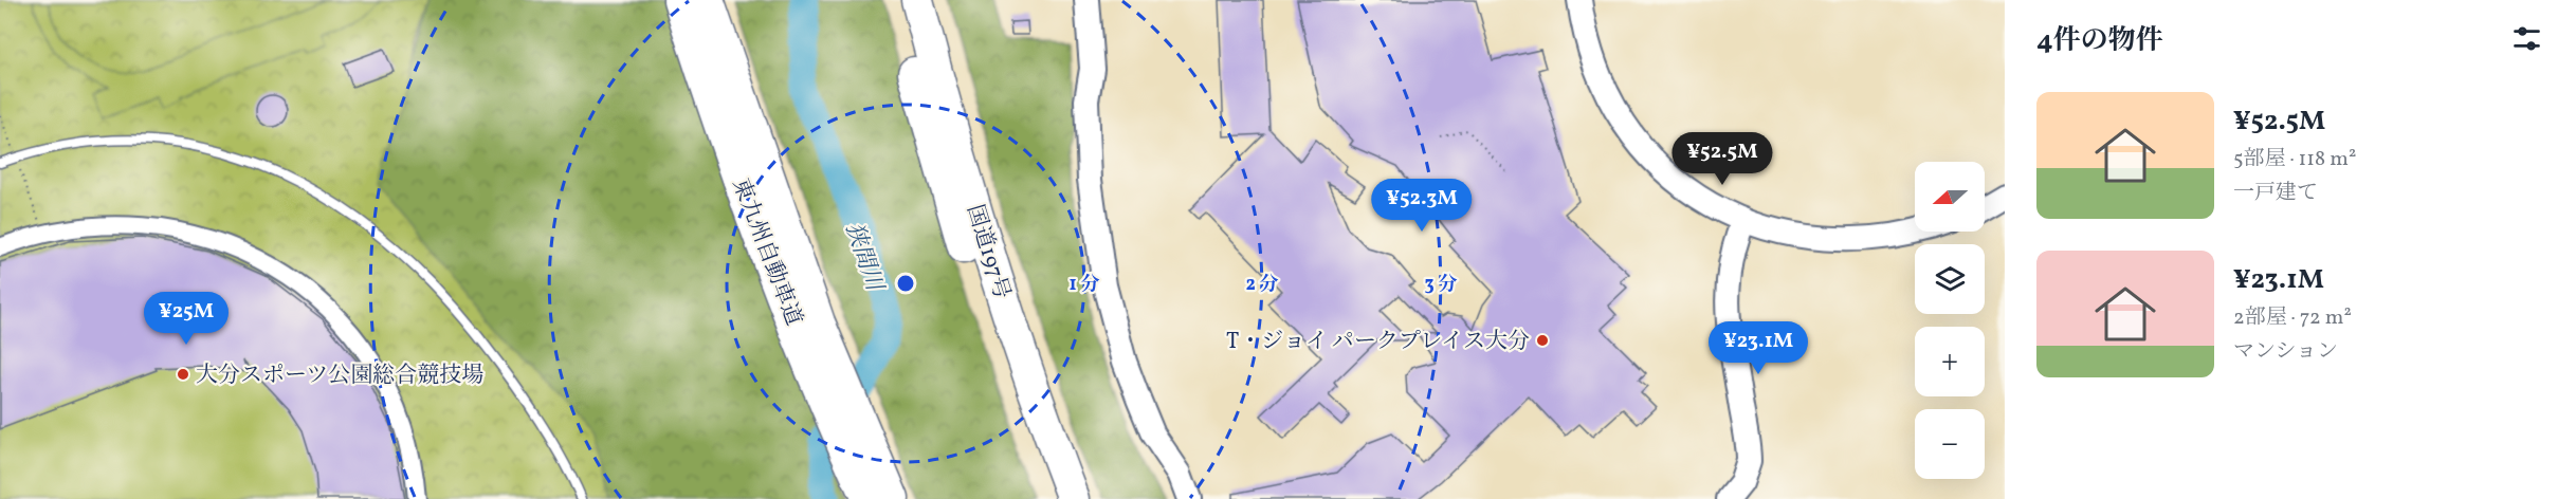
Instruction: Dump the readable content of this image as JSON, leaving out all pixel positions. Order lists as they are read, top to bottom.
{
  "streets": {
    "highway": ["東九州自動車道", "国道197号"]
  },
  "water": ["狭間川"],
  "places": ["T・ジョイ パークプレイス大分", "大分スポーツ公園総合競技場"],
  "north": "left",
  "page": {
    "heading": "4件の物件",
    "list": [
      {
        "name": "¥52.5M",
        "note": "5部屋 · 118 m² · 一戸建て"
      },
      {
        "name": "¥23.1M",
        "note": "2部屋 · 72 m² · マンション"
      }
    ],
    "price": [
      "¥52.5M",
      "¥52.3M",
      "¥25M",
      "¥23.1M"
    ],
    "map_buttons": ["+", "−"]
  },
  "rings": ["1 分", "2 分", "3 分"]
}
